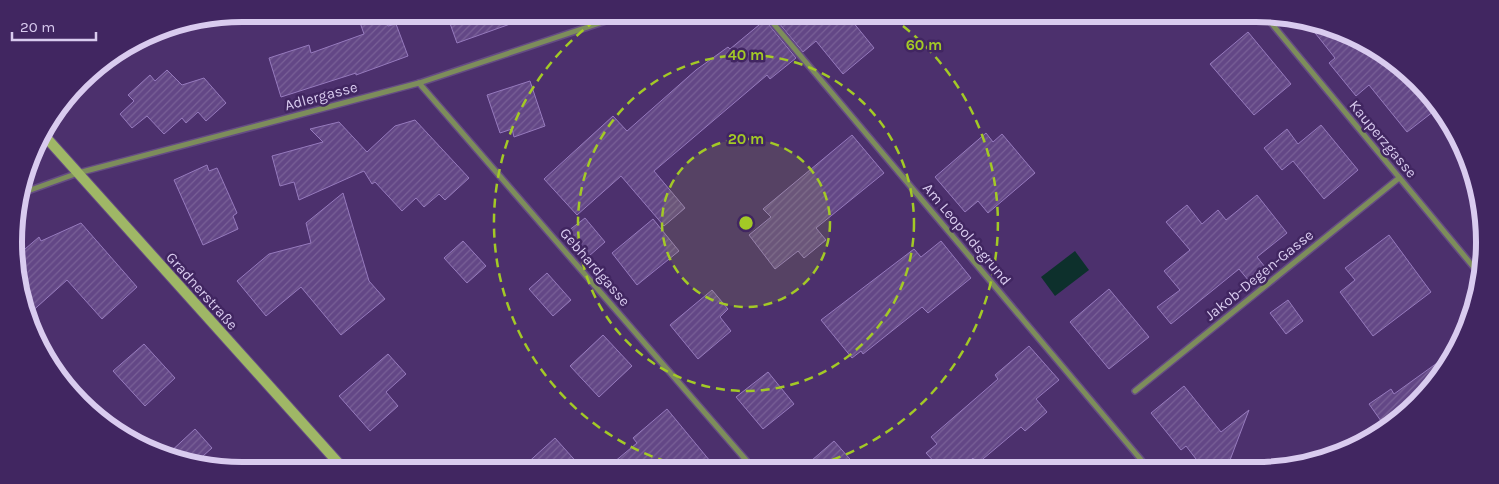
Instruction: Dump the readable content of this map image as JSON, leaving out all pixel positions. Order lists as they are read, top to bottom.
{
  "streets": {
    "main road": ["Gradnerstraße"],
    "street": [
      "Adlergasse",
      "Kauperzgasse",
      "Am Leopoldsgrund",
      "Gebhardgasse",
      "Jakob-Degen-Gasse"
    ]
  },
  "crossings": [
    ["Adlergasse", "Gebhardgasse"],
    ["Adlergasse", "Gradnerstraße"],
    ["Kauperzgasse", "Jakob-Degen-Gasse"]
  ],
  "scale_bar": "20 m",
  "rings": ["60 m", "40 m", "20 m"]
}
